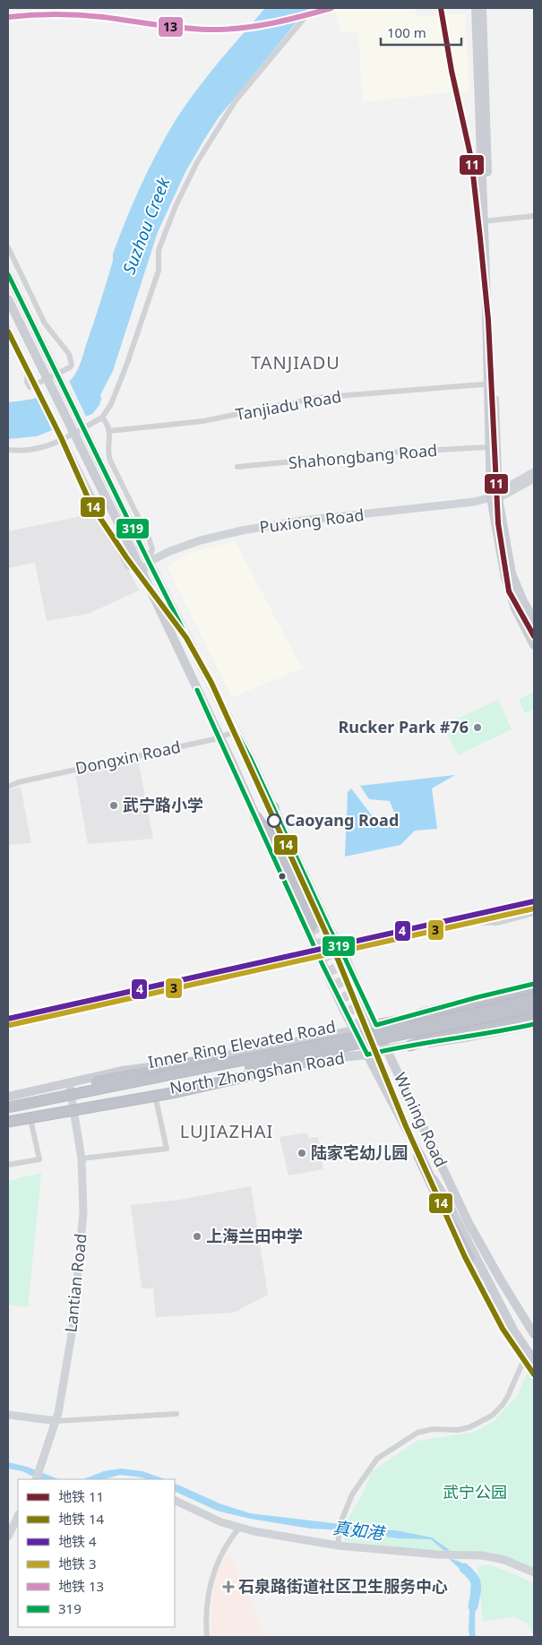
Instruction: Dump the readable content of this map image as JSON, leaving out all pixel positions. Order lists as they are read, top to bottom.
{
  "streets": {
    "highway": ["Inner Ring Elevated Road"],
    "main road": ["North Zhongshan Road", "Wuning Road"],
    "street": [
      "Tanjiadu Road",
      "Shahongbang Road",
      "Puxiong Road",
      "Dongxin Road",
      "Lantian Road"
    ]
  },
  "crossings": [
    ["Puxiong Road", "Wuning Road"],
    ["Dongxin Road", "Wuning Road"],
    ["North Zhongshan Road", "Wuning Road"],
    ["North Zhongshan Road", "Lantian Road"]
  ],
  "districts": ["TANJIADU", "LUJIAZHAI"],
  "water": ["Suzhou Creek", "真如港"],
  "parks": ["武宁公园"],
  "places": {
    "other": [
      "Rucker Park #76",
      "武宁路小学",
      "Caoyang Road",
      "陆家宅幼儿园",
      "上海兰田中学"
    ],
    "health": ["石泉路街道社区卫生服务中心"]
  },
  "lines": [
    "metro line 11",
    "metro line 13",
    "transit line 319",
    "metro line 14",
    "metro line 4",
    "metro line 3"
  ],
  "legend": [
    "地铁 11",
    "地铁 14",
    "地铁 4",
    "地铁 3",
    "地铁 13",
    "319"
  ],
  "scale_bar": "100 m"
}
